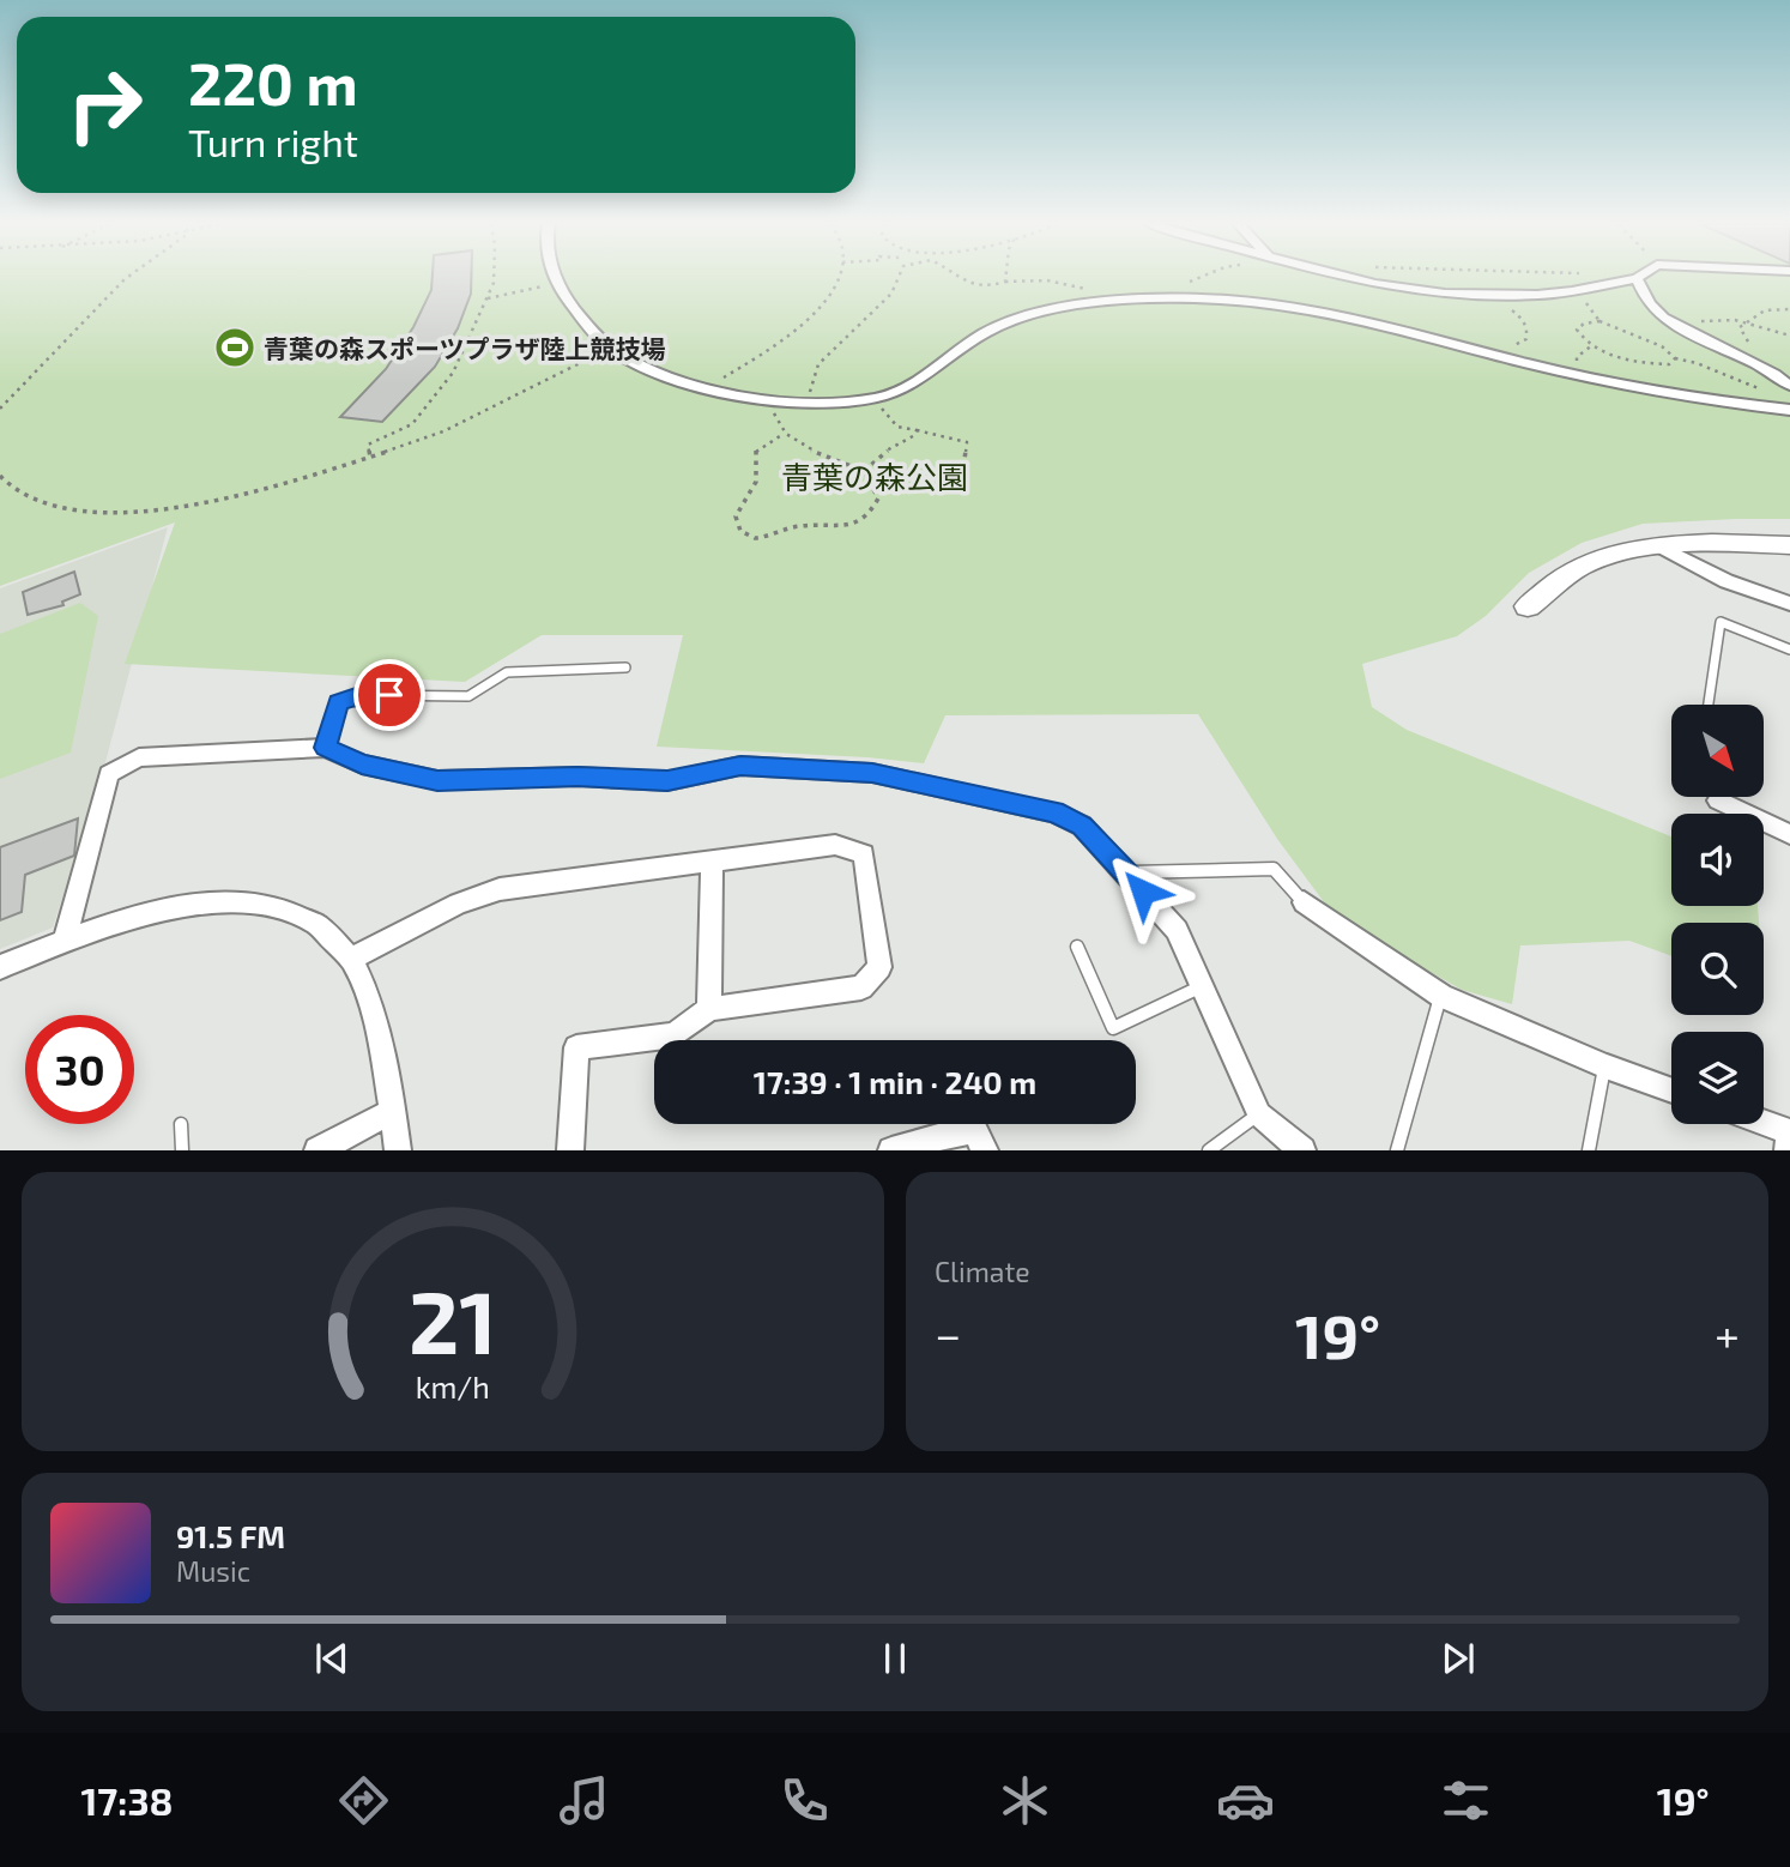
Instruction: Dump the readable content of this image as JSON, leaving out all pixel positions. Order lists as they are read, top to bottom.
{
  "parks": ["青葉の森公園"],
  "places": {
    "sports": ["青葉の森スポーツプラザ陸上競技場"]
  },
  "north": "bottom right",
  "page": {
    "turn": ["220 m", "Turn right"],
    "limit": "30",
    "trip": "17:39 · 1 min · 240 m",
    "tile": "Climate",
    "heat": ["−", "19°", "+"],
    "song": ["91.5 FM", "Music"],
    "tabs": ["17:38", "19°"],
    "gauge": ["21", "km/h"]
  }
}
